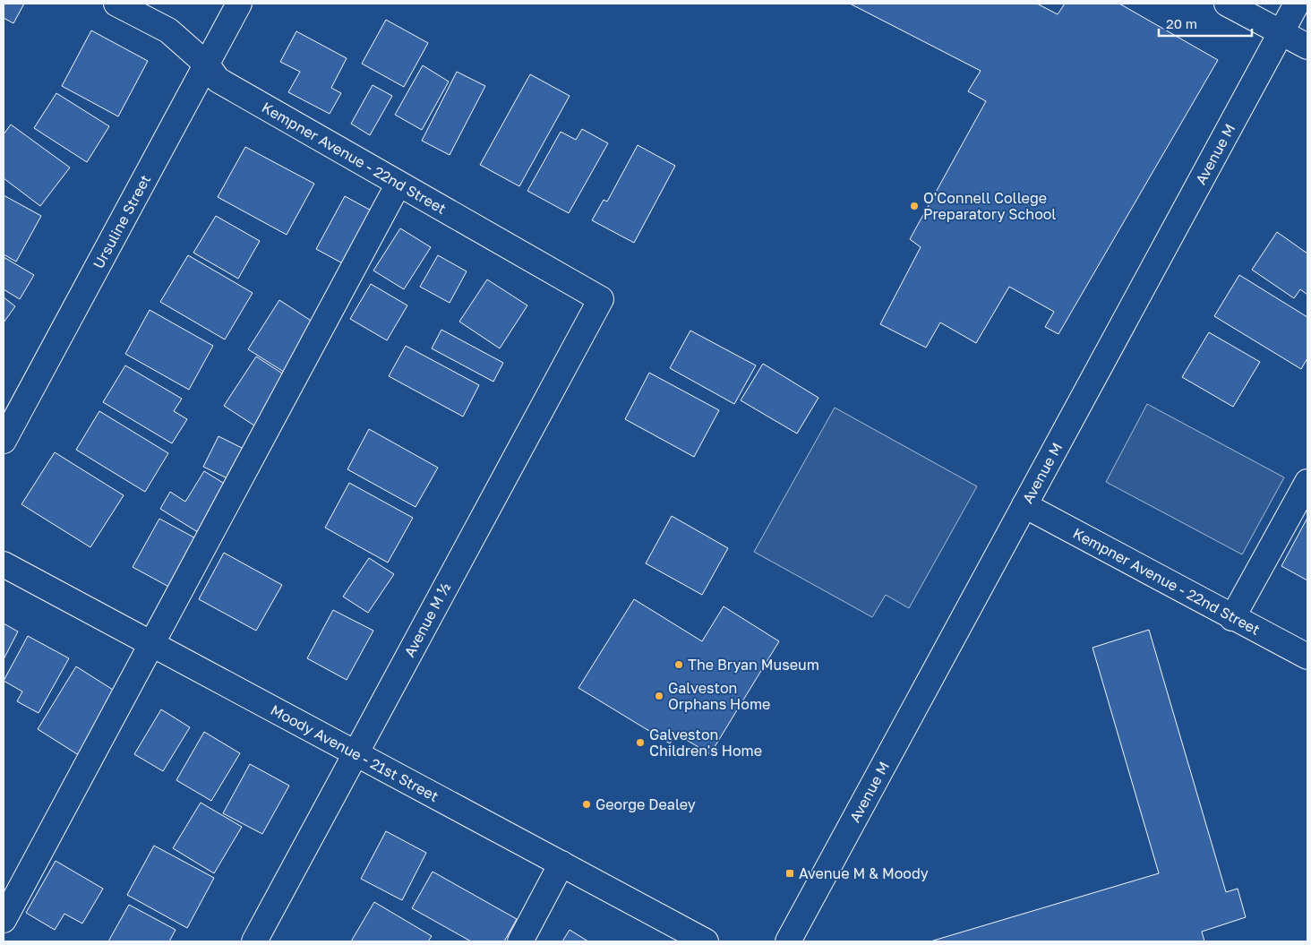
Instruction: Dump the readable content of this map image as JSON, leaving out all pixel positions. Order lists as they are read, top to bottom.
{
  "streets": {
    "street": [
      "Avenue M",
      "Kempner Avenue - 22nd Street",
      "Ursuline Street",
      "Avenue M ½",
      "Moody Avenue - 21st Street"
    ]
  },
  "crossings": [
    ["Avenue M", "Kempner Avenue - 22nd Street"],
    ["Kempner Avenue - 22nd Street", "Ursuline Street"],
    ["Kempner Avenue - 22nd Street", "Avenue M ½"],
    ["Avenue M ½", "Moody Avenue - 21st Street"]
  ],
  "places": {
    "other": [
      "O'Connell College Preparatory School",
      "The Bryan Museum",
      "Galveston Orphans Home",
      "Galveston Children's Home",
      "George Dealey"
    ],
    "transit": ["Avenue M & Moody"]
  },
  "scale_bar": "20 m"
}
